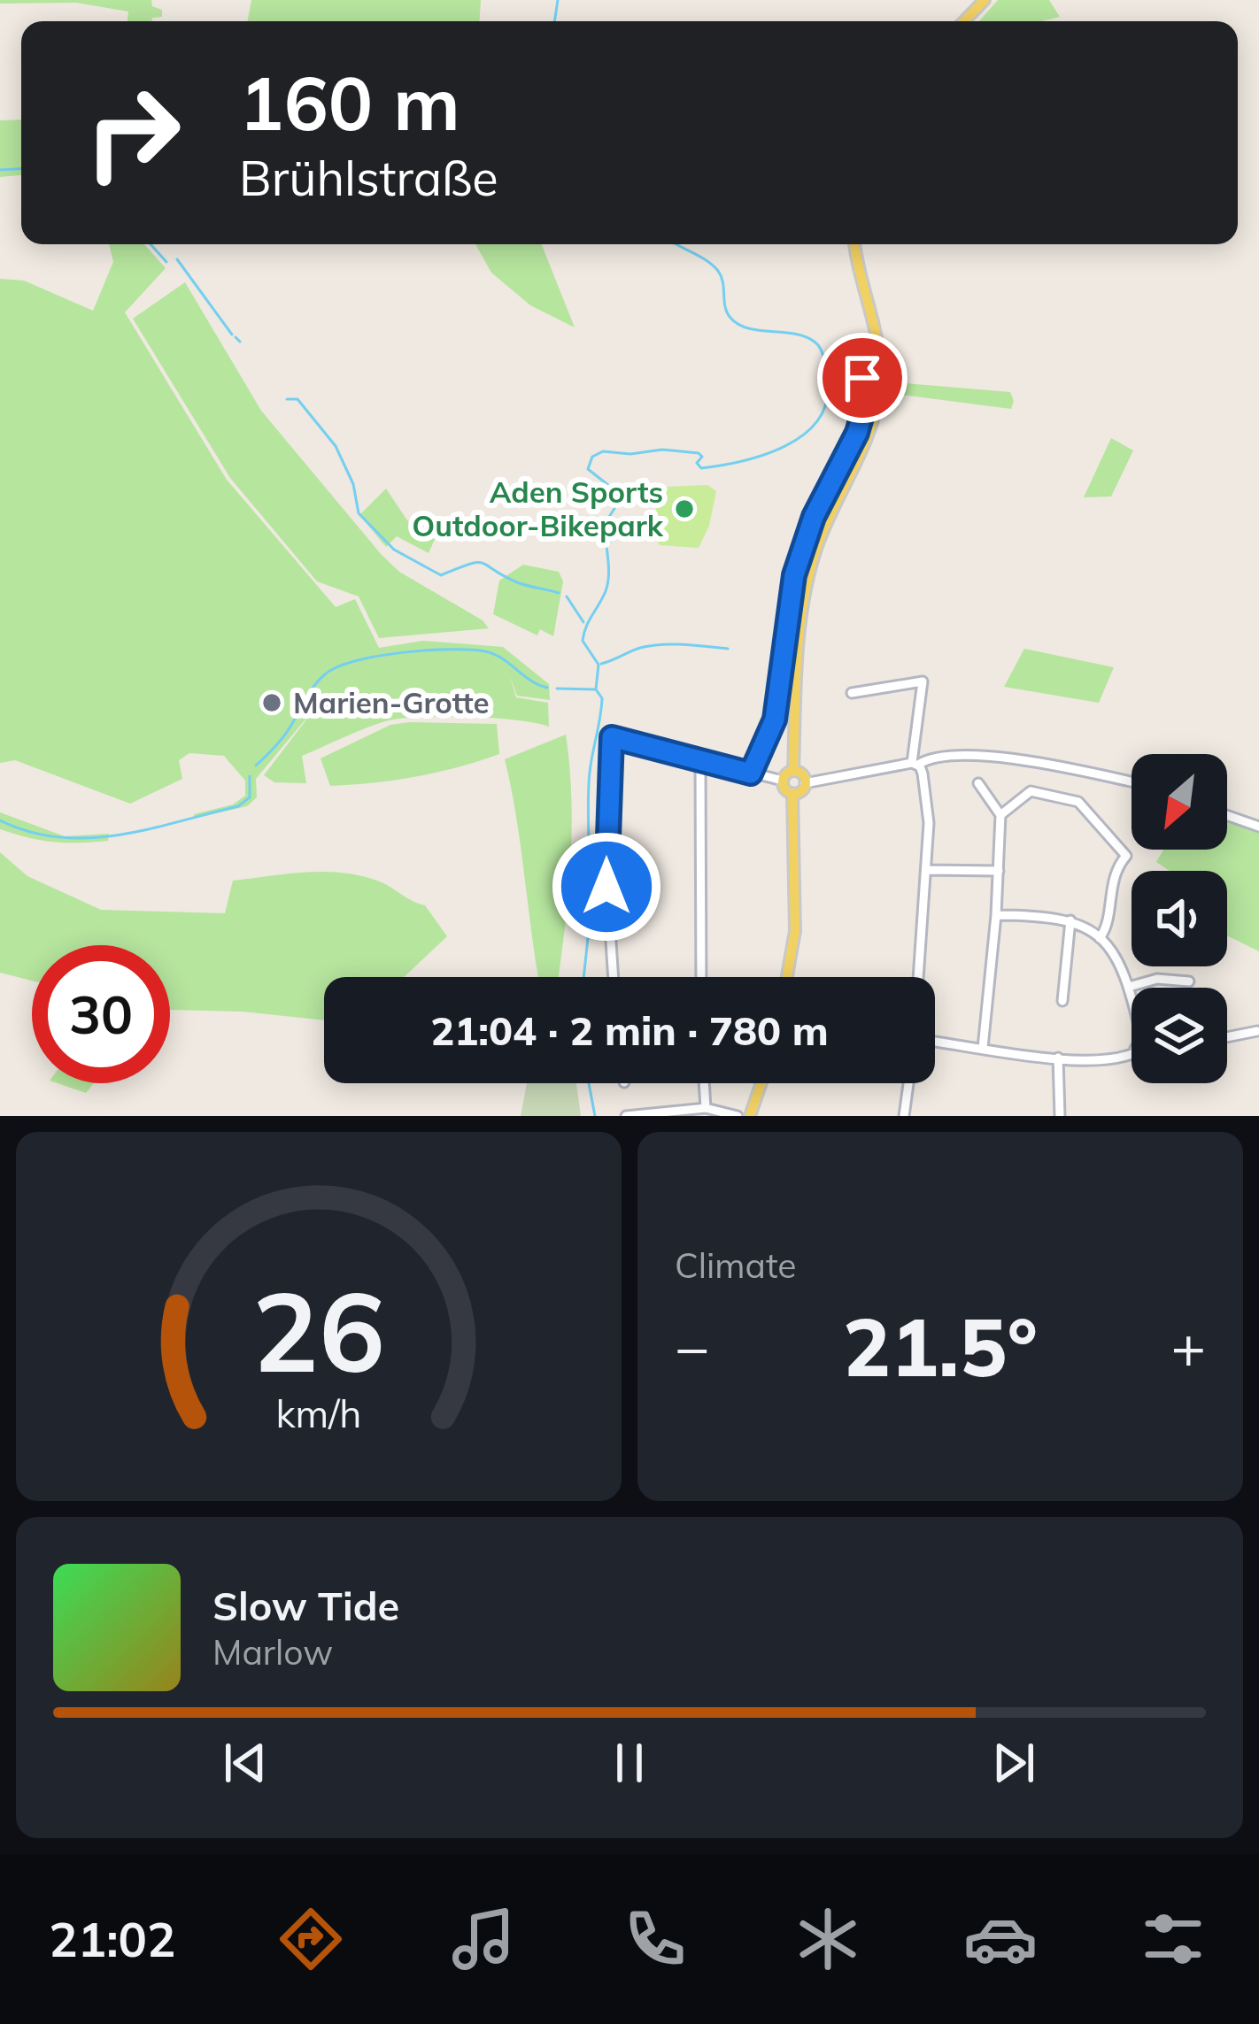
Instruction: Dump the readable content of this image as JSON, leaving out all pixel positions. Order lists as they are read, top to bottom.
{
  "places": ["Aden Sports Outdoor-Bikepark", "Marien-Grotte"],
  "north": "bottom left",
  "page": {
    "turn": ["160 m", "Brühlstraße"],
    "limit": "30",
    "trip": "21:04 · 2 min · 780 m",
    "tile": "Climate",
    "heat": ["−", "21.5°", "+"],
    "song": ["Slow Tide", "Marlow"],
    "tabs": "21:02",
    "gauge": ["26", "km/h"]
  }
}
